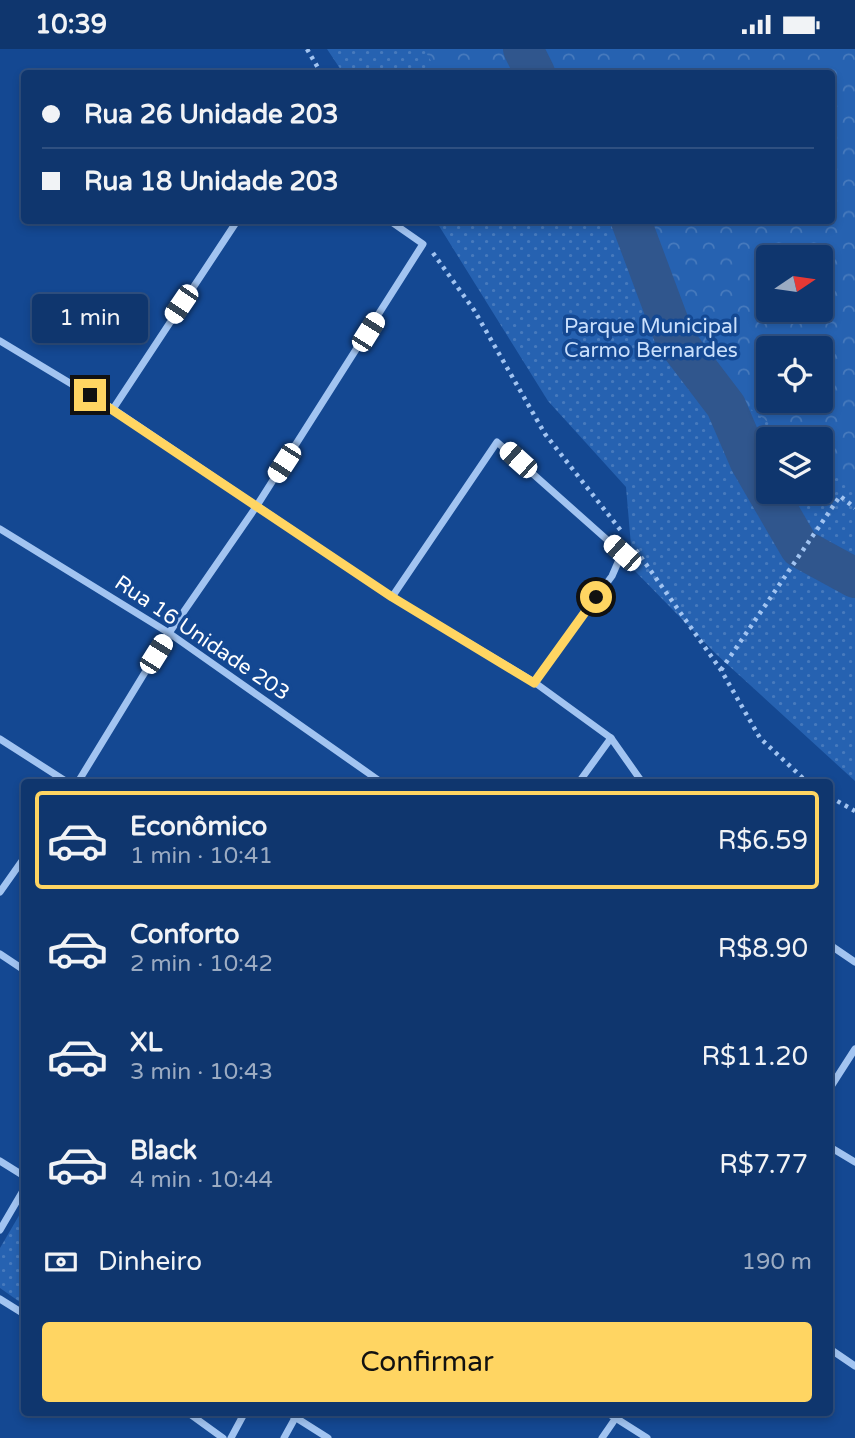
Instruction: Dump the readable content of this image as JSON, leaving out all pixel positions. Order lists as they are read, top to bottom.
{
  "streets": {
    "street": ["Rua 16 Unidade 203"]
  },
  "parks": ["Parque Municipal Carmo Bernardes"],
  "north": "right",
  "page": {
    "status": "10:39",
    "banner": ["Rua 26 Unidade 203", "Rua 18 Unidade 203"],
    "bubble": "1 min",
    "list": [
      {
        "name": "Econômico",
        "note": "1 min · 10:41",
        "value": "R$6.59"
      },
      {
        "name": "Conforto",
        "note": "2 min · 10:42",
        "value": "R$8.90"
      },
      {
        "name": "XL",
        "note": "3 min · 10:43",
        "value": "R$11.20"
      },
      {
        "name": "Black",
        "note": "4 min · 10:44",
        "value": "R$7.77"
      }
    ],
    "pay": ["Dinheiro", "190 m"],
    "buttons": "Confirmar"
  }
}
